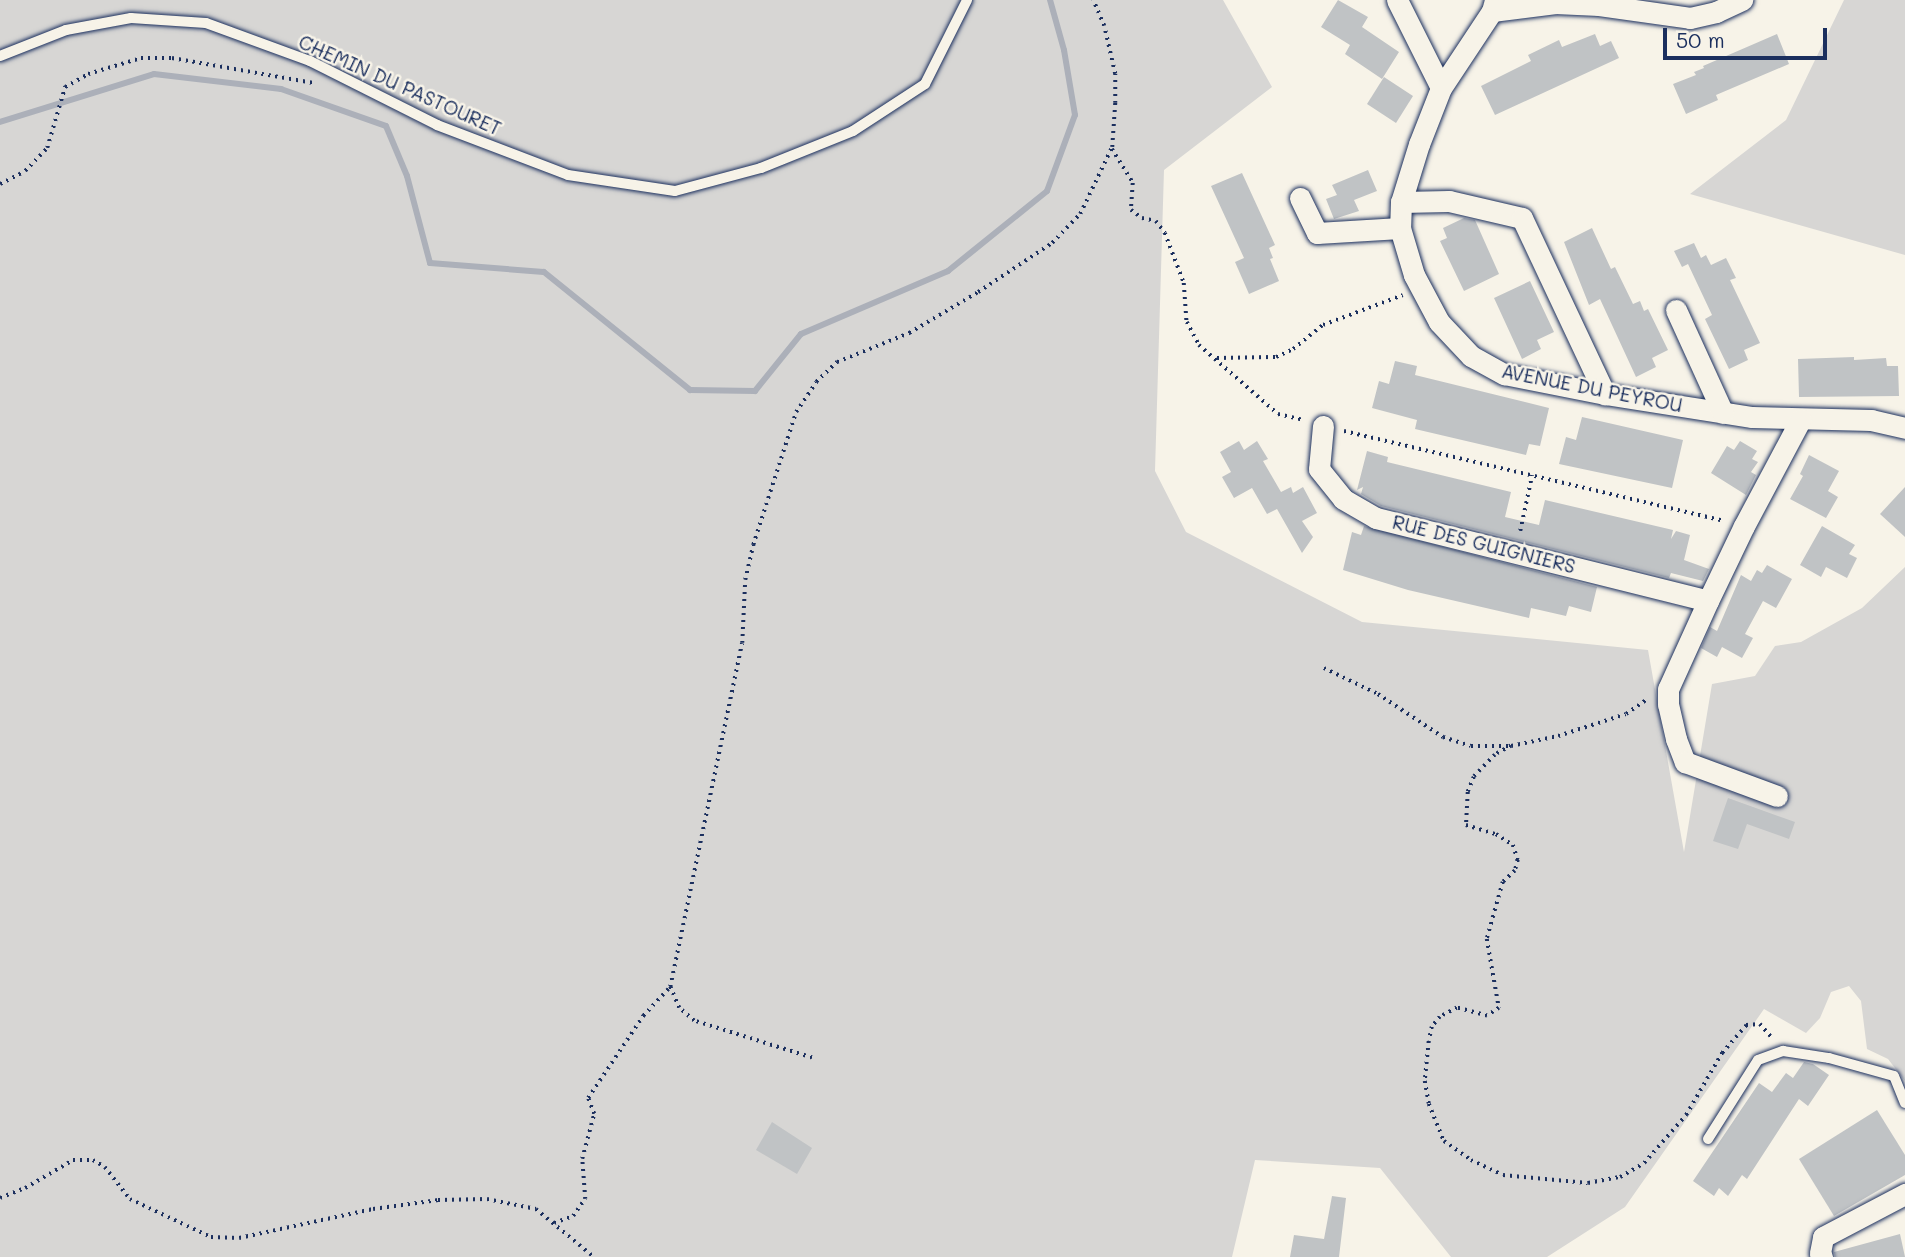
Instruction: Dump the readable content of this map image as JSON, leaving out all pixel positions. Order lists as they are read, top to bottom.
{
  "streets": {
    "street": ["AVENUE DU PEYROU", "RUE DES GUIGNIERS"],
    "lane": ["CHEMIN DU PASTOURET"]
  },
  "scale_bar": "50 m"
}
